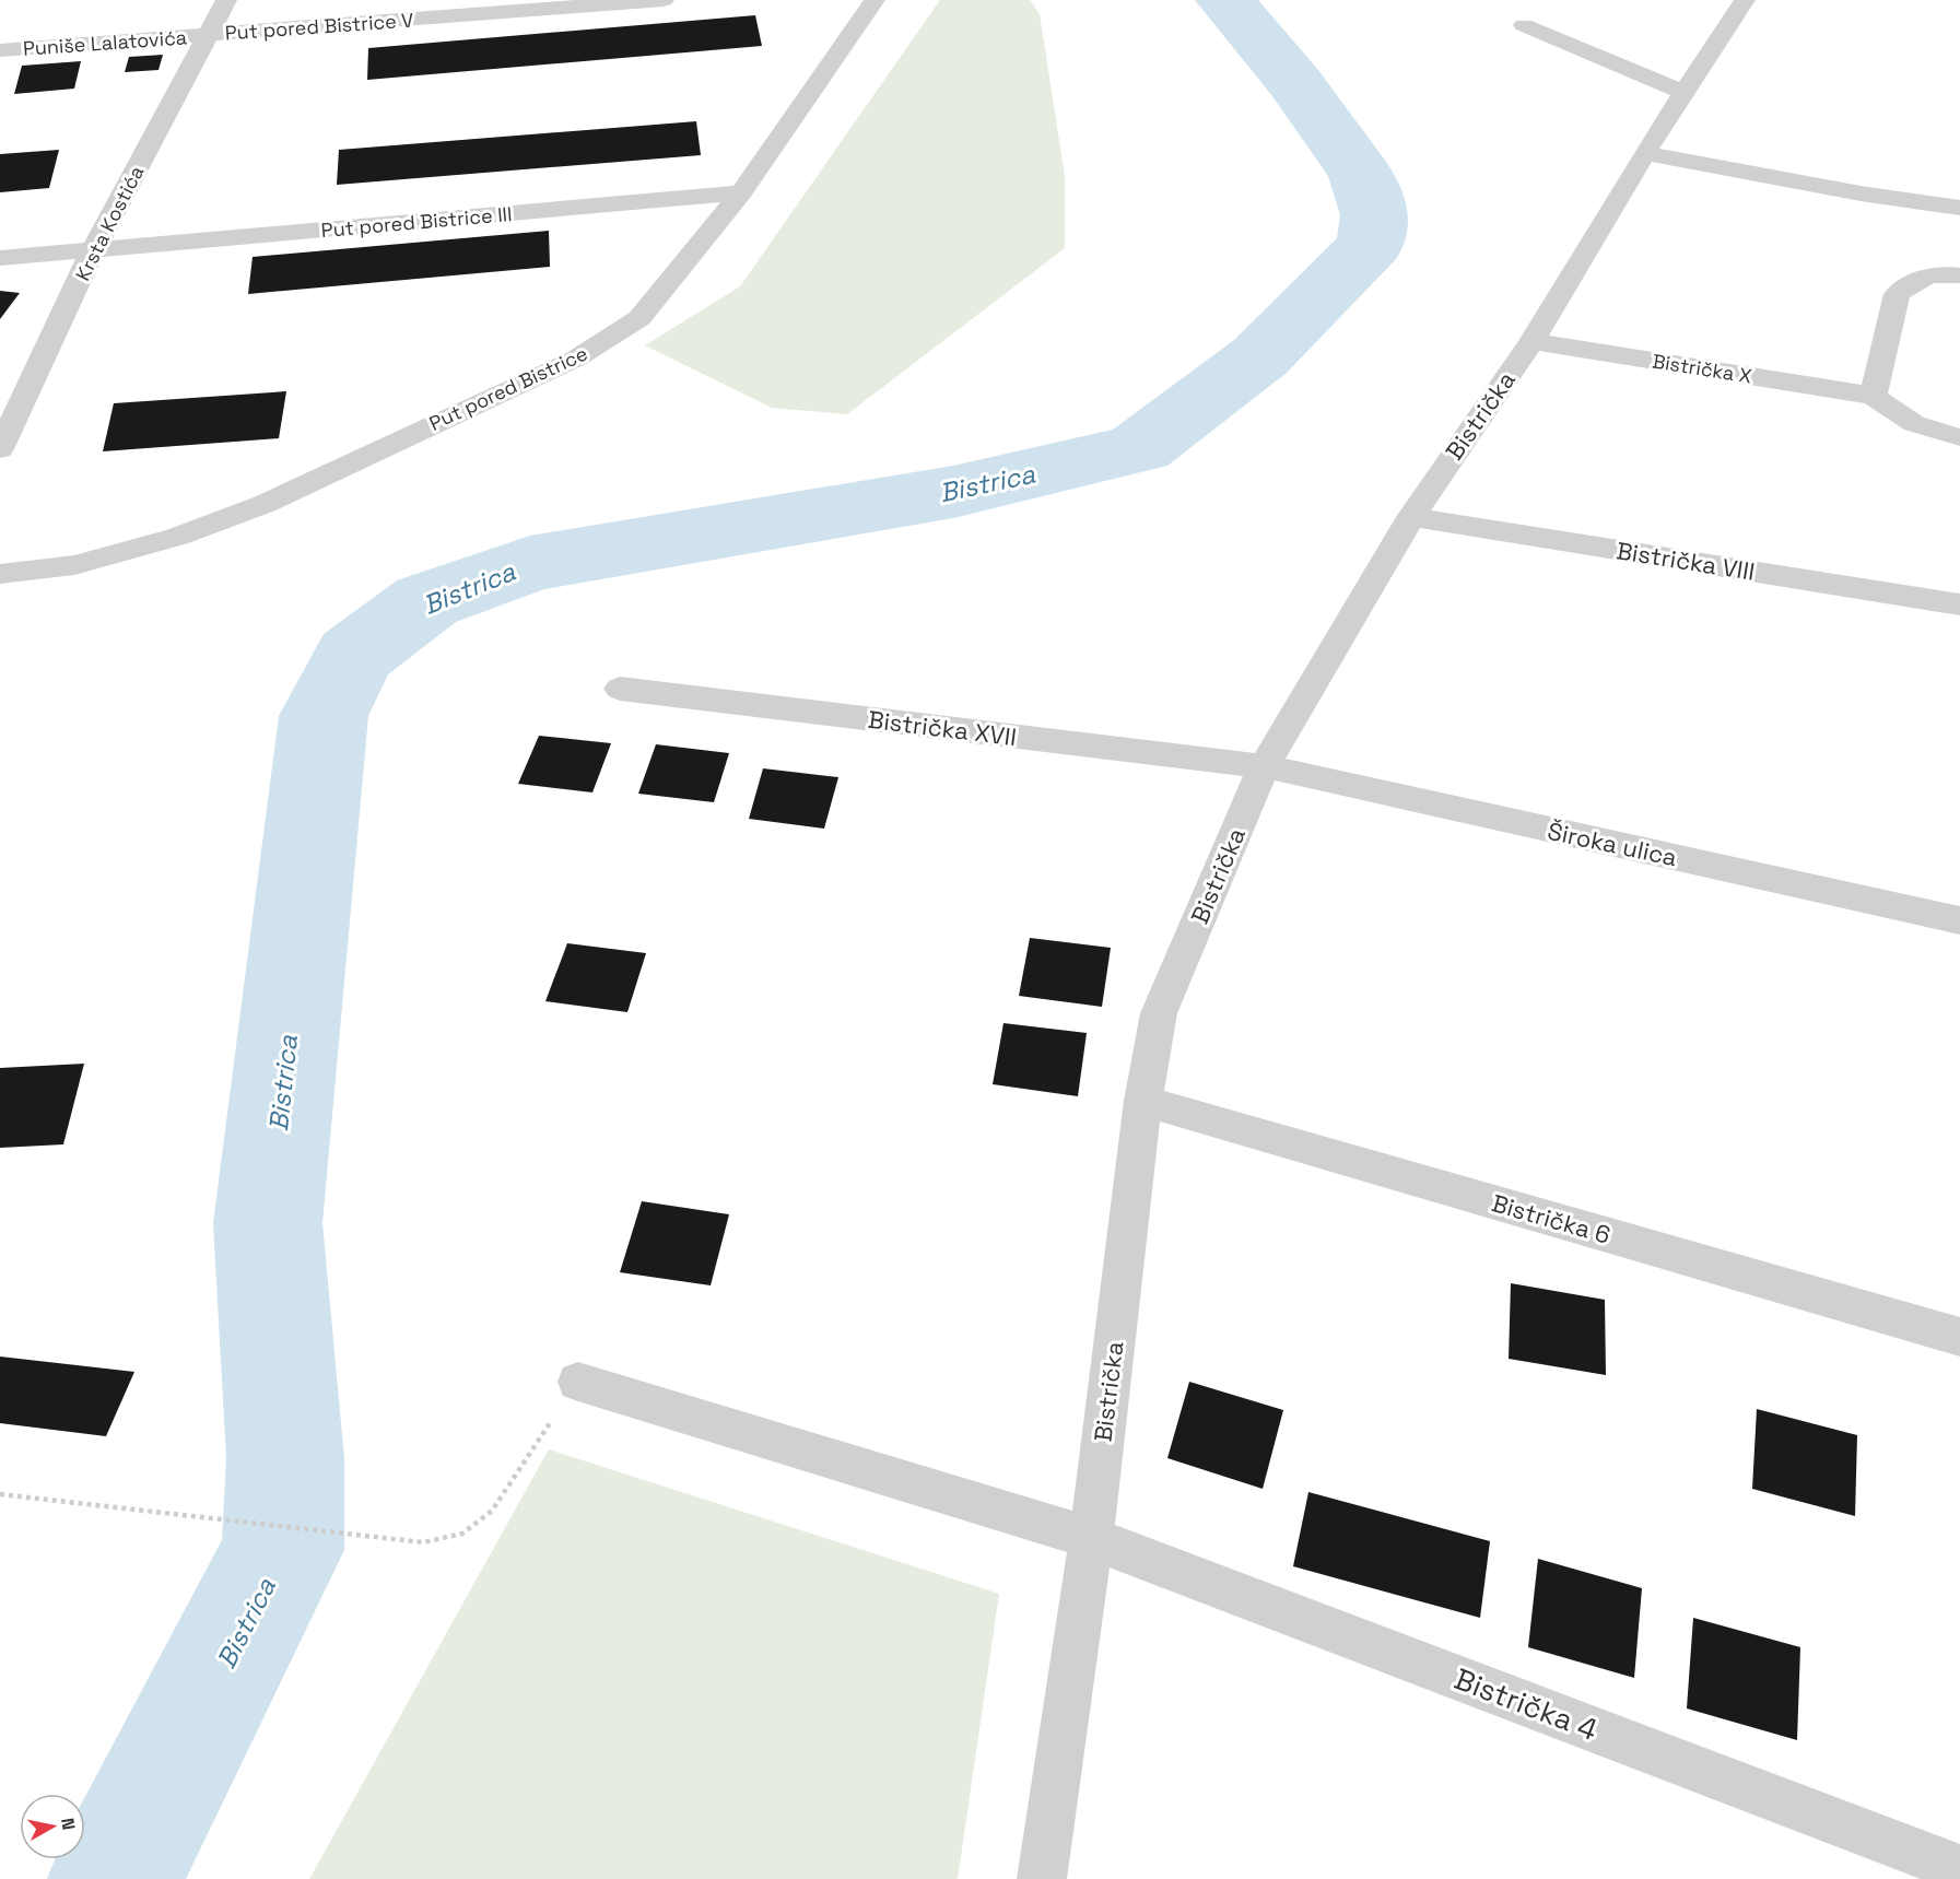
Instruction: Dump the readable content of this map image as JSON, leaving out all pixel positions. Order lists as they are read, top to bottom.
{
  "streets": {
    "street": [
      "Put pored Bistrice V",
      "Puniše Lalatovića",
      "Put pored Bistrice III",
      "Krsta Kostića",
      "Bistrička X",
      "Put pored Bistrice",
      "Bistrička",
      "Bistrička VIII",
      "Bistrička XVII",
      "Široka ulica",
      "Bistrička 6",
      "Bistrička 4"
    ]
  },
  "crossings": [
    ["Put pored Bistrice V", "Puniše Lalatovića"],
    ["Put pored Bistrice V", "Krsta Kostića"],
    ["Puniše Lalatovića", "Krsta Kostića"],
    ["Put pored Bistrice III", "Krsta Kostića"],
    ["Put pored Bistrice III", "Put pored Bistrice"],
    ["Bistrička X", "Bistrička"],
    ["Bistrička", "Bistrička VIII"],
    ["Bistrička", "Bistrička XVII"],
    ["Bistrička", "Široka ulica"],
    ["Bistrička", "Bistrička 6"],
    ["Bistrička", "Bistrička 4"],
    ["Bistrička XVII", "Široka ulica"]
  ],
  "water": ["Bistrica"],
  "north": "right"
}
